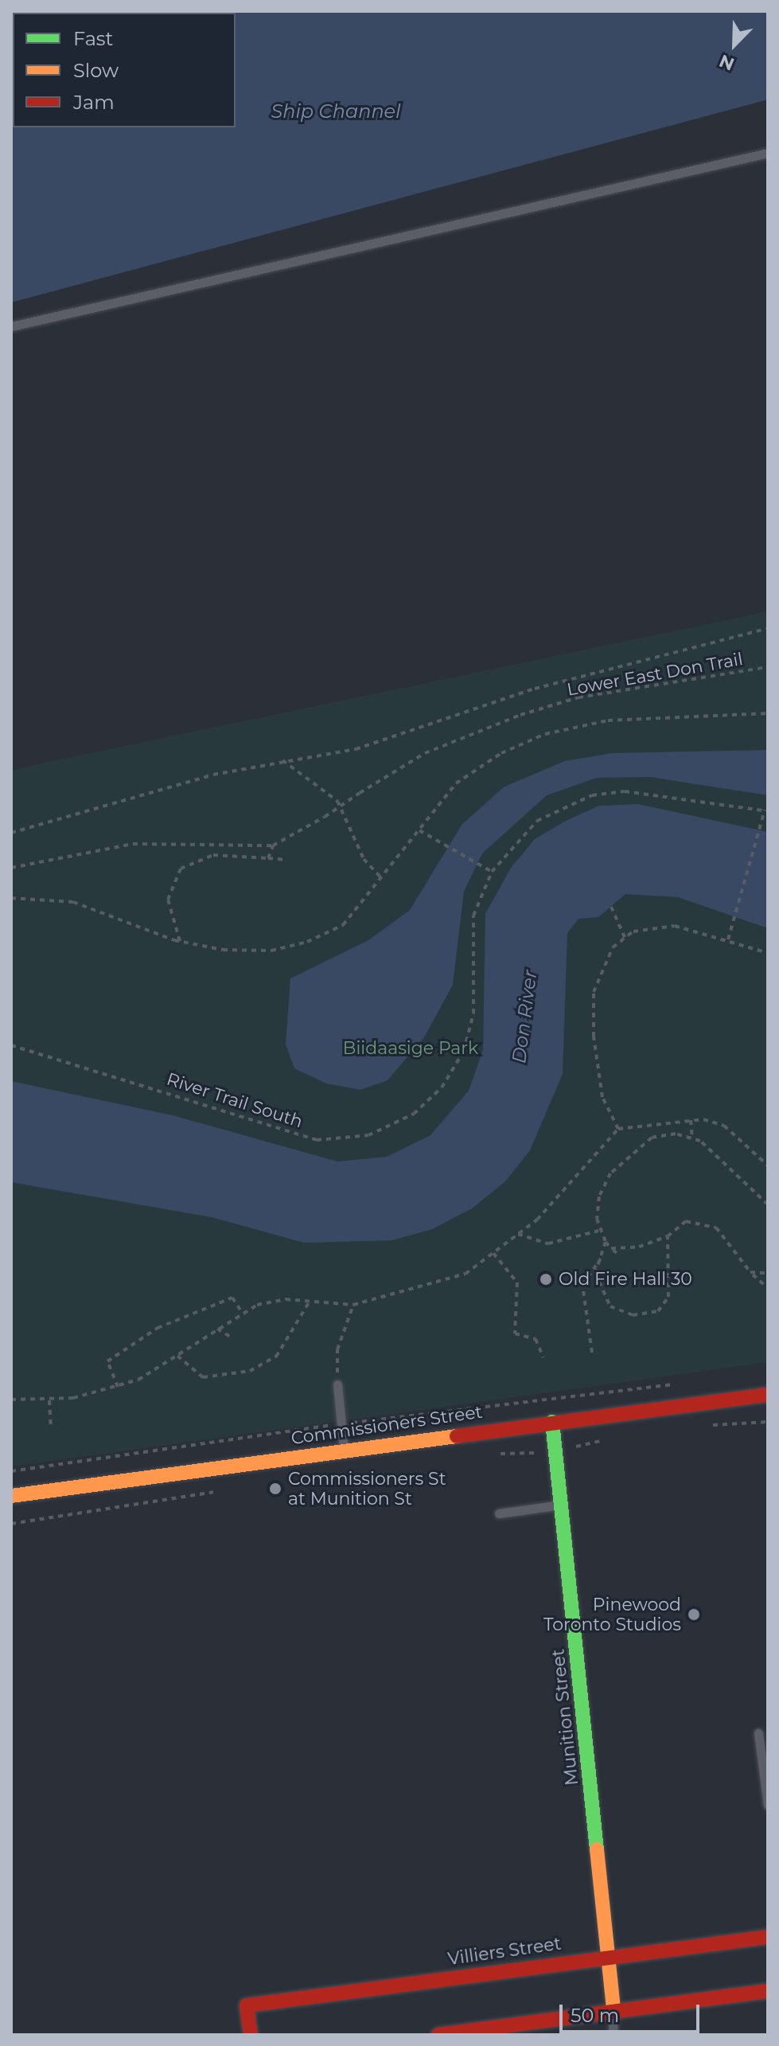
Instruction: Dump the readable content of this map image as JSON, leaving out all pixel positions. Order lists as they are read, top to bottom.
{
  "streets": {
    "street": ["Commissioners Street", "Munition Street", "Villiers Street"],
    "path": ["Lower East Don Trail", "River Trail South"]
  },
  "crossings": [
    ["Commissioners Street", "Munition Street"],
    ["Munition Street", "Villiers Street"]
  ],
  "water": ["Ship Channel", "Don River"],
  "parks": ["Biidaasige Park"],
  "places": ["Old Fire Hall 30", "Commissioners St at Munition St", "Pinewood Toronto Studios"],
  "legend": ["Fast", "Slow", "Jam"],
  "scale_bar": "50 m",
  "north": "bottom left"
}
